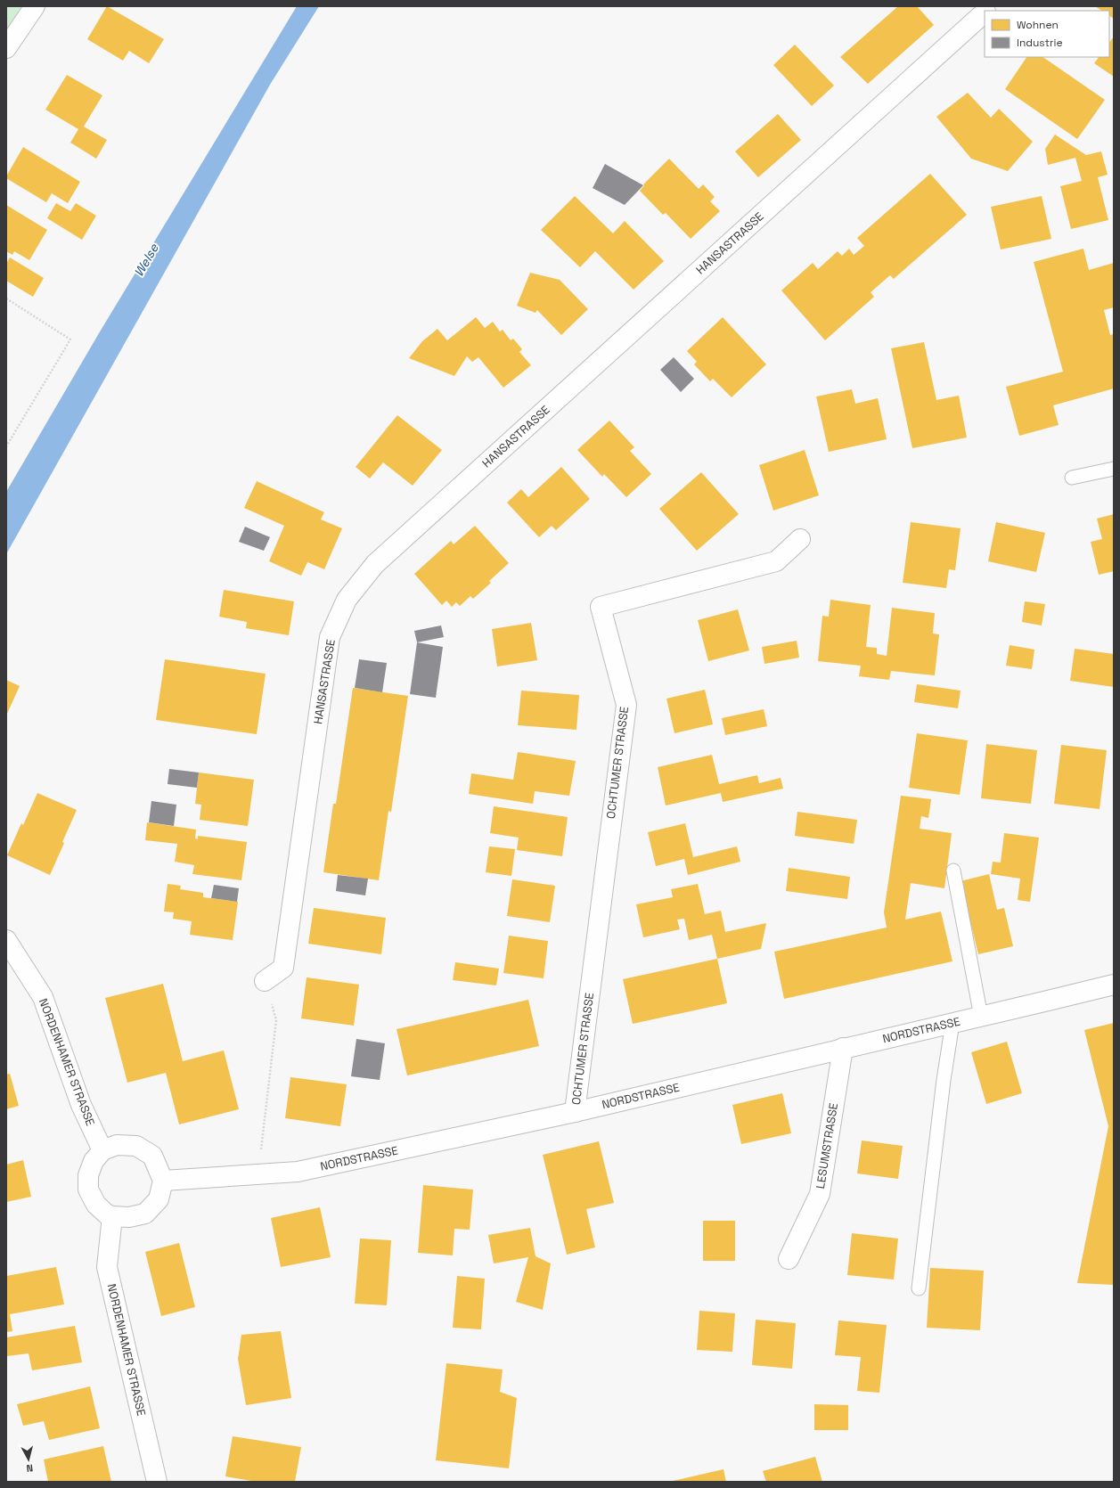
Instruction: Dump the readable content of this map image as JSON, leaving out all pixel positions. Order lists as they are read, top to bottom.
{
  "streets": {
    "street": [
      "HANSASTRASSE",
      "OCHTUMER STRASSE",
      "NORDSTRASSE",
      "NORDENHAMER STRASSE",
      "LESUMSTRASSE"
    ]
  },
  "crossings": [
    ["OCHTUMER STRASSE", "NORDSTRASSE"],
    ["NORDSTRASSE", "NORDENHAMER STRASSE"],
    ["NORDSTRASSE", "LESUMSTRASSE"]
  ],
  "water": ["Welse"],
  "legend": ["Wohnen", "Industrie"],
  "north": "bottom"
}
